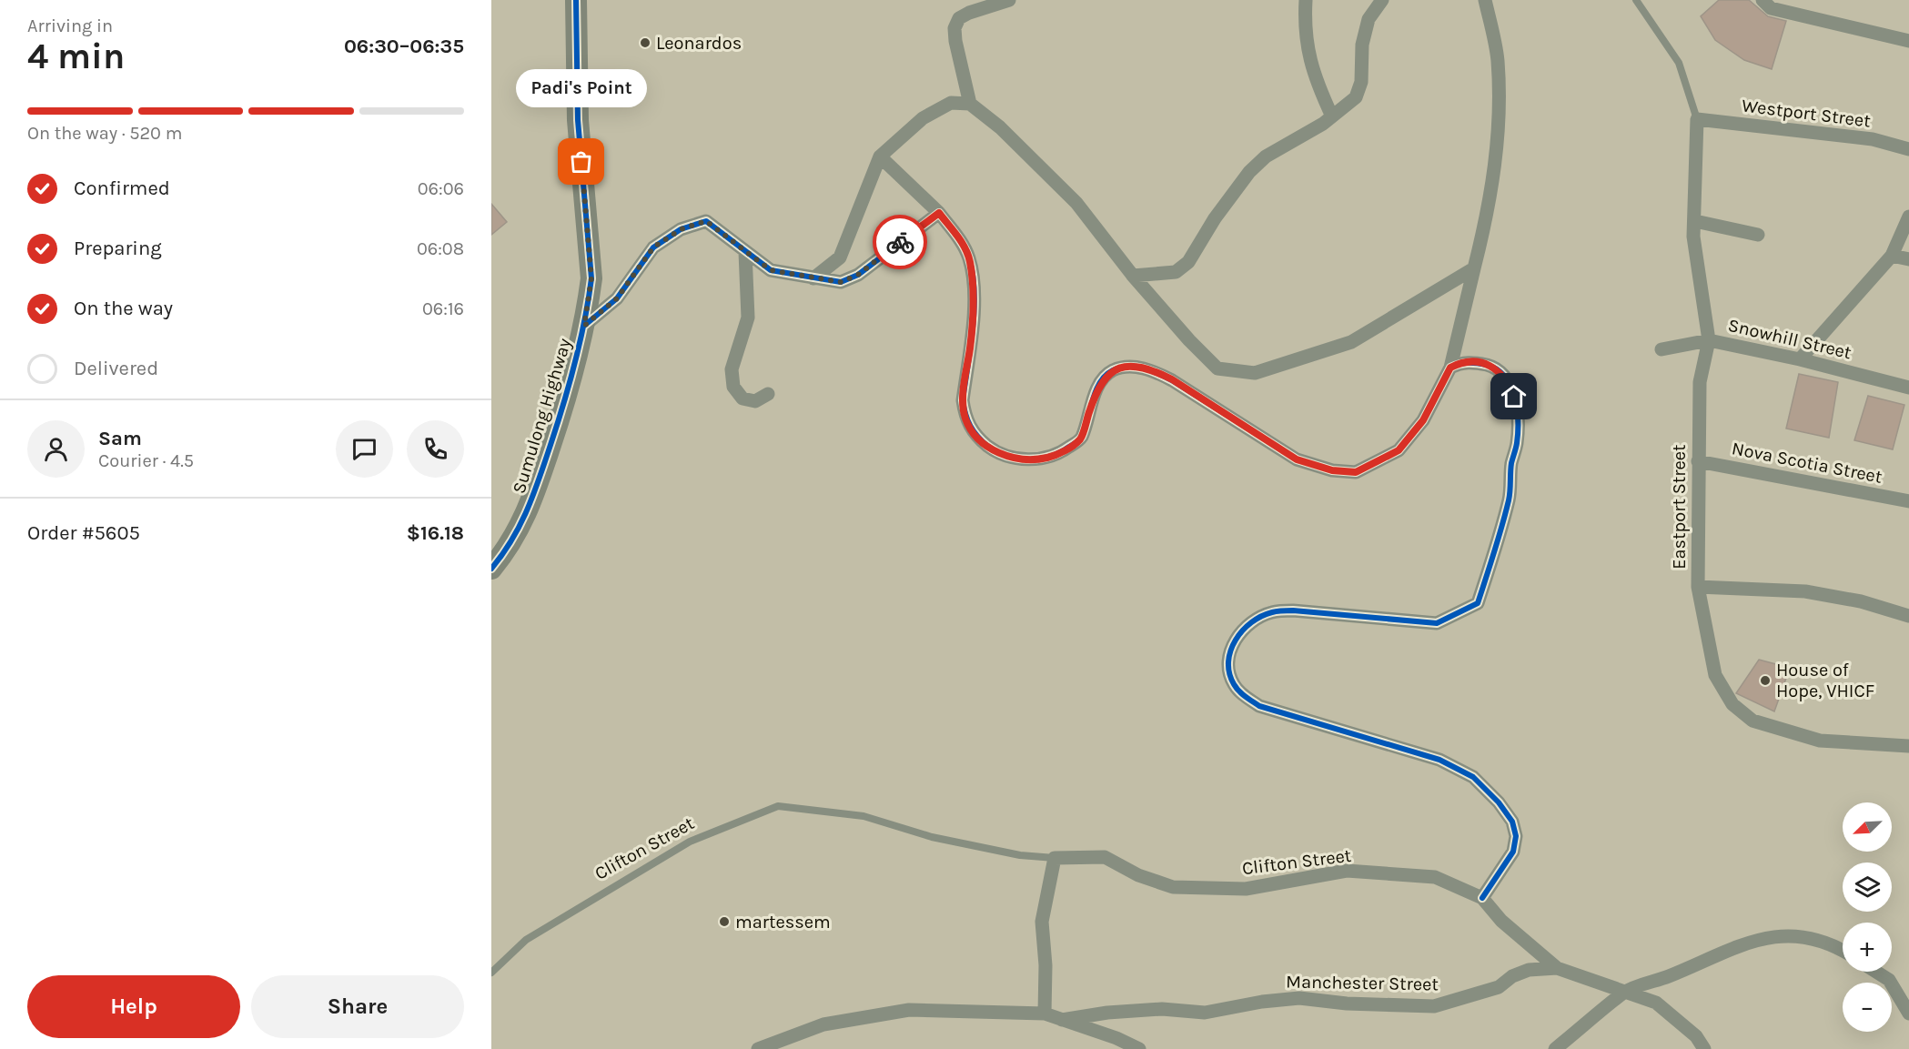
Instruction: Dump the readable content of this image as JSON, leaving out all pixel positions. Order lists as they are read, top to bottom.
{
  "streets": {
    "main road": ["Sumulong Highway"],
    "street": [
      "Westport Street",
      "Snowhill Street",
      "Nova Scotia Street",
      "Eastport Street",
      "Clifton Street",
      "Manchester Street"
    ]
  },
  "crossings": [
    ["Westport Street", "Eastport Street"],
    ["Snowhill Street", "Eastport Street"],
    ["Nova Scotia Street", "Eastport Street"],
    ["Clifton Street", "Manchester Street"]
  ],
  "places": [
    "Leonardos",
    "Padi's Point",
    "House of Hope, VHICF",
    "martessem"
  ],
  "north": "bottom left",
  "page": {
    "heading": ["4 min", "Arriving in", "06:30–06:35"],
    "panel": [
      "Sam",
      "Courier · 4.5",
      "Order #5605",
      "$16.18"
    ],
    "bubble": "Padi's Point",
    "bar": "On the way · 520 m",
    "list": [
      ["Confirmed", "06:06"],
      ["Preparing", "06:08"],
      ["On the way", "06:16"],
      "Delivered"
    ],
    "map_buttons": ["+", "−"],
    "buttons": ["Help", "Share"]
  }
}
